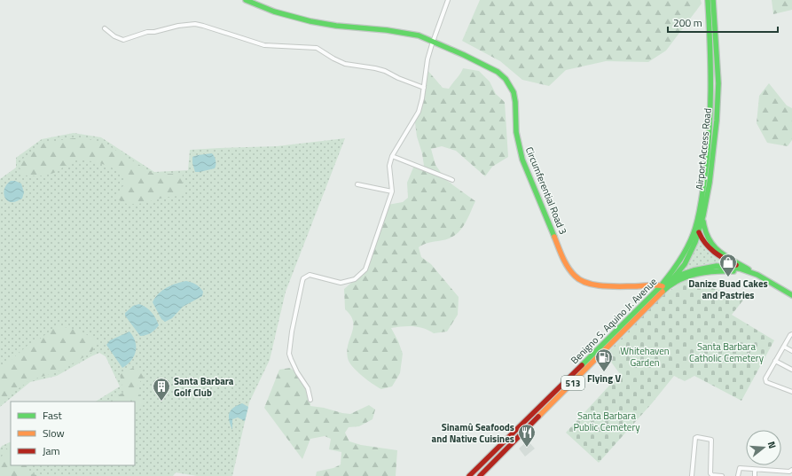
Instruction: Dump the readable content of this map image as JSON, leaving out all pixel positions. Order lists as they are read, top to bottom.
{
  "streets": {
    "main road": [
      "Airport Access Road",
      "Circumferential Road 3",
      "Benigno S. Aquino Jr. Avenue",
      "513"
    ]
  },
  "crossings": [
    ["Airport Access Road", "Circumferential Road 3"],
    ["Airport Access Road", "Benigno S. Aquino Jr. Avenue"],
    ["Circumferential Road 3", "Benigno S. Aquino Jr. Avenue"],
    ["Benigno S. Aquino Jr. Avenue", "513"]
  ],
  "parks": ["Santa Barbara Catholic Cemetery", "Whitehaven Garden", "Santa Barbara Public Cemetery"],
  "places": {
    "shop": ["Danize Buad Cakes and Pastries"],
    "fuel station": ["Flying V"],
    "building": ["Santa Barbara Golf Club"],
    "restaurant": ["Sinamû Seafoods and Native Cuisines"]
  },
  "legend": ["Fast", "Slow", "Jam"],
  "scale_bar": "200 m",
  "north": "right"
}
